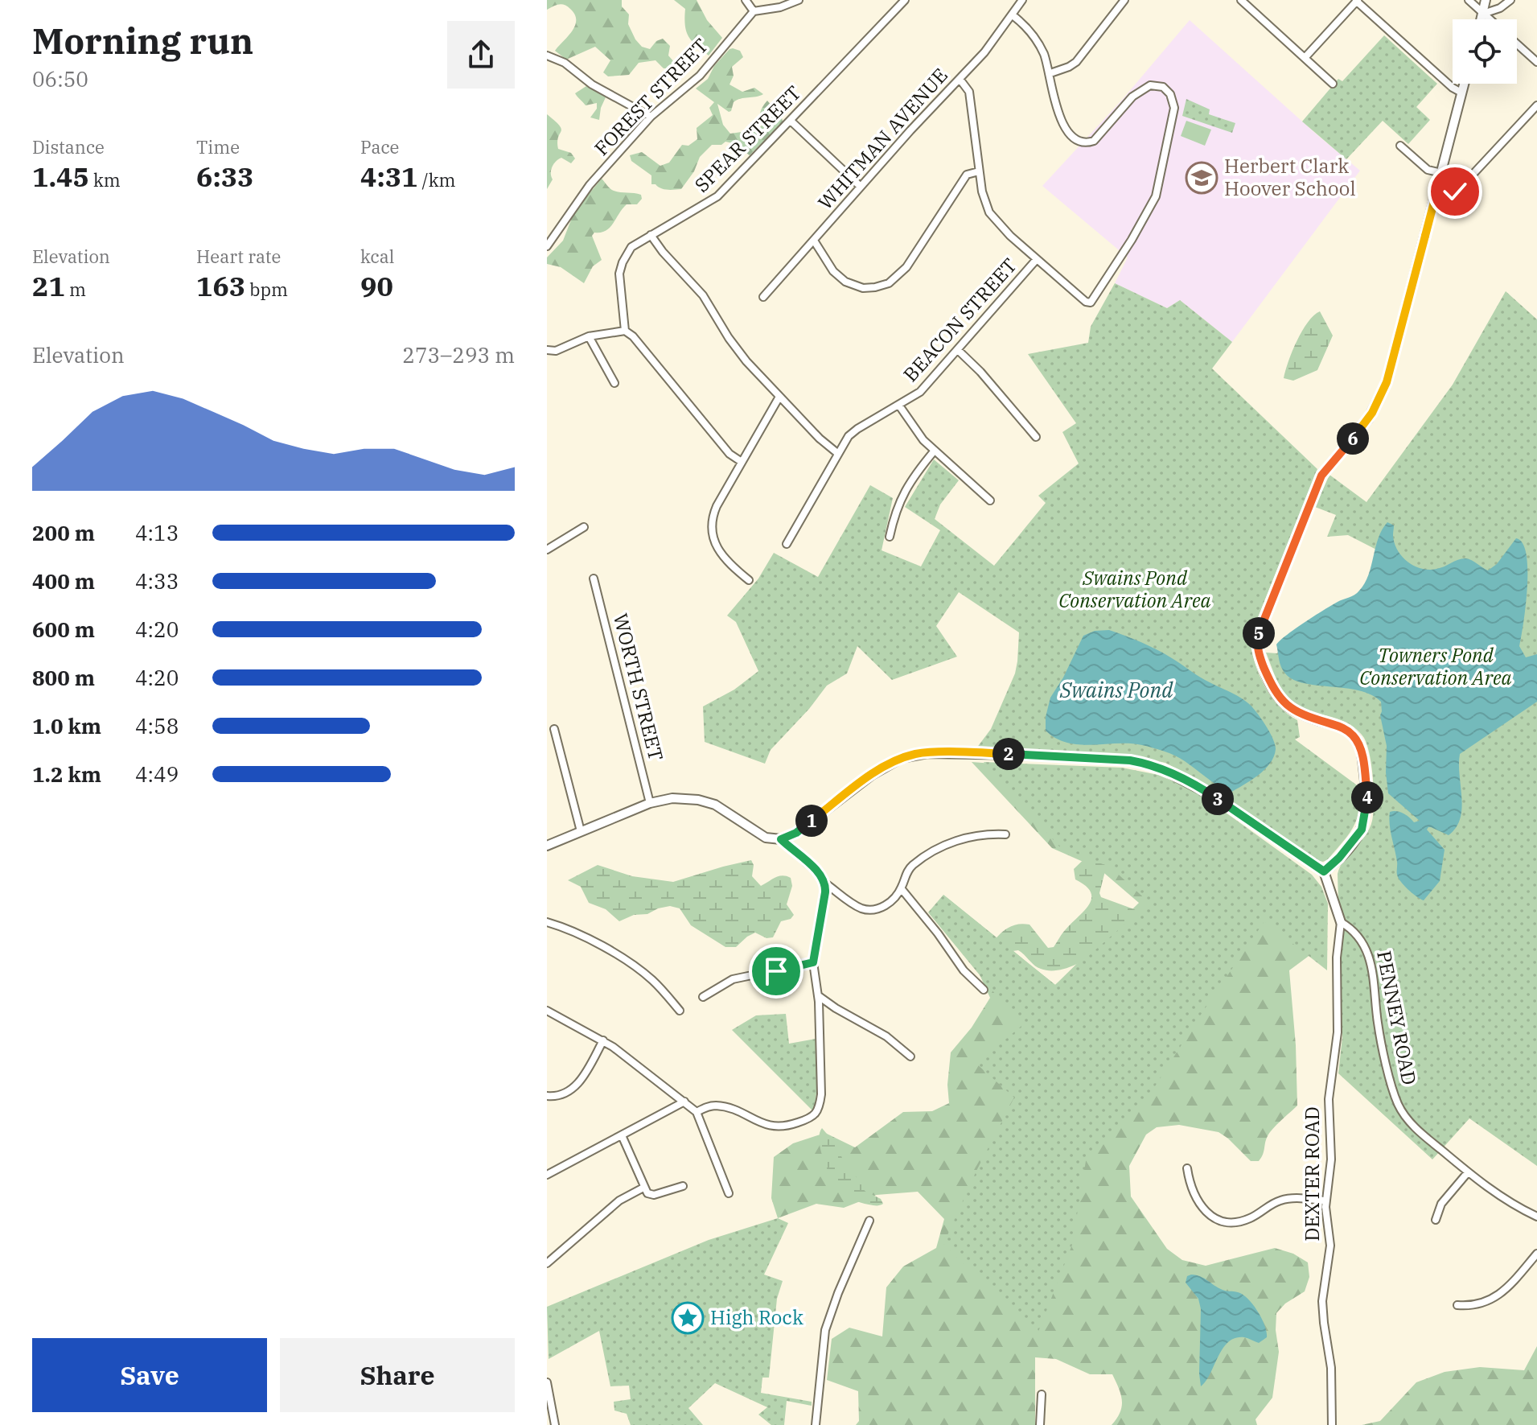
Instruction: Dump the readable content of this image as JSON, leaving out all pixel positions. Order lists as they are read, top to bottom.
{
  "streets": {
    "street": [
      "FOREST STREET",
      "SPEAR STREET",
      "WHITMAN AVENUE",
      "BEACON STREET",
      "WORTH STREET",
      "PENNEY ROAD",
      "DEXTER ROAD"
    ]
  },
  "crossings": [
    ["PENNEY ROAD", "DEXTER ROAD"]
  ],
  "water": ["Swains Pond"],
  "parks": ["Swains Pond Conservation Area", "Towners Pond Conservation Area"],
  "places": {
    "school or university": ["Herbert Clark Hoover School"],
    "place": ["High Rock"]
  },
  "page": {
    "heading": ["Morning run", "06:50"],
    "stats": [
      ["Distance", "1.45 km"],
      ["Time", "6:33"],
      ["Pace", "4:31 /km"],
      ["Elevation", "21 m"],
      ["Heart rate", "163 bpm"],
      ["kcal", "90"]
    ],
    "chart": ["Elevation", "273–293 m"],
    "pins": [
      "6",
      "5",
      "2",
      "4",
      "3",
      "1"
    ],
    "list": [
      {
        "name": "200 m",
        "note": "4:13"
      },
      {
        "name": "400 m",
        "note": "4:33"
      },
      {
        "name": "600 m",
        "note": "4:20"
      },
      {
        "name": "800 m",
        "note": "4:20"
      },
      {
        "name": "1.0 km",
        "note": "4:58"
      },
      {
        "name": "1.2 km",
        "note": "4:49"
      }
    ],
    "buttons": ["Save", "Share"]
  }
}
